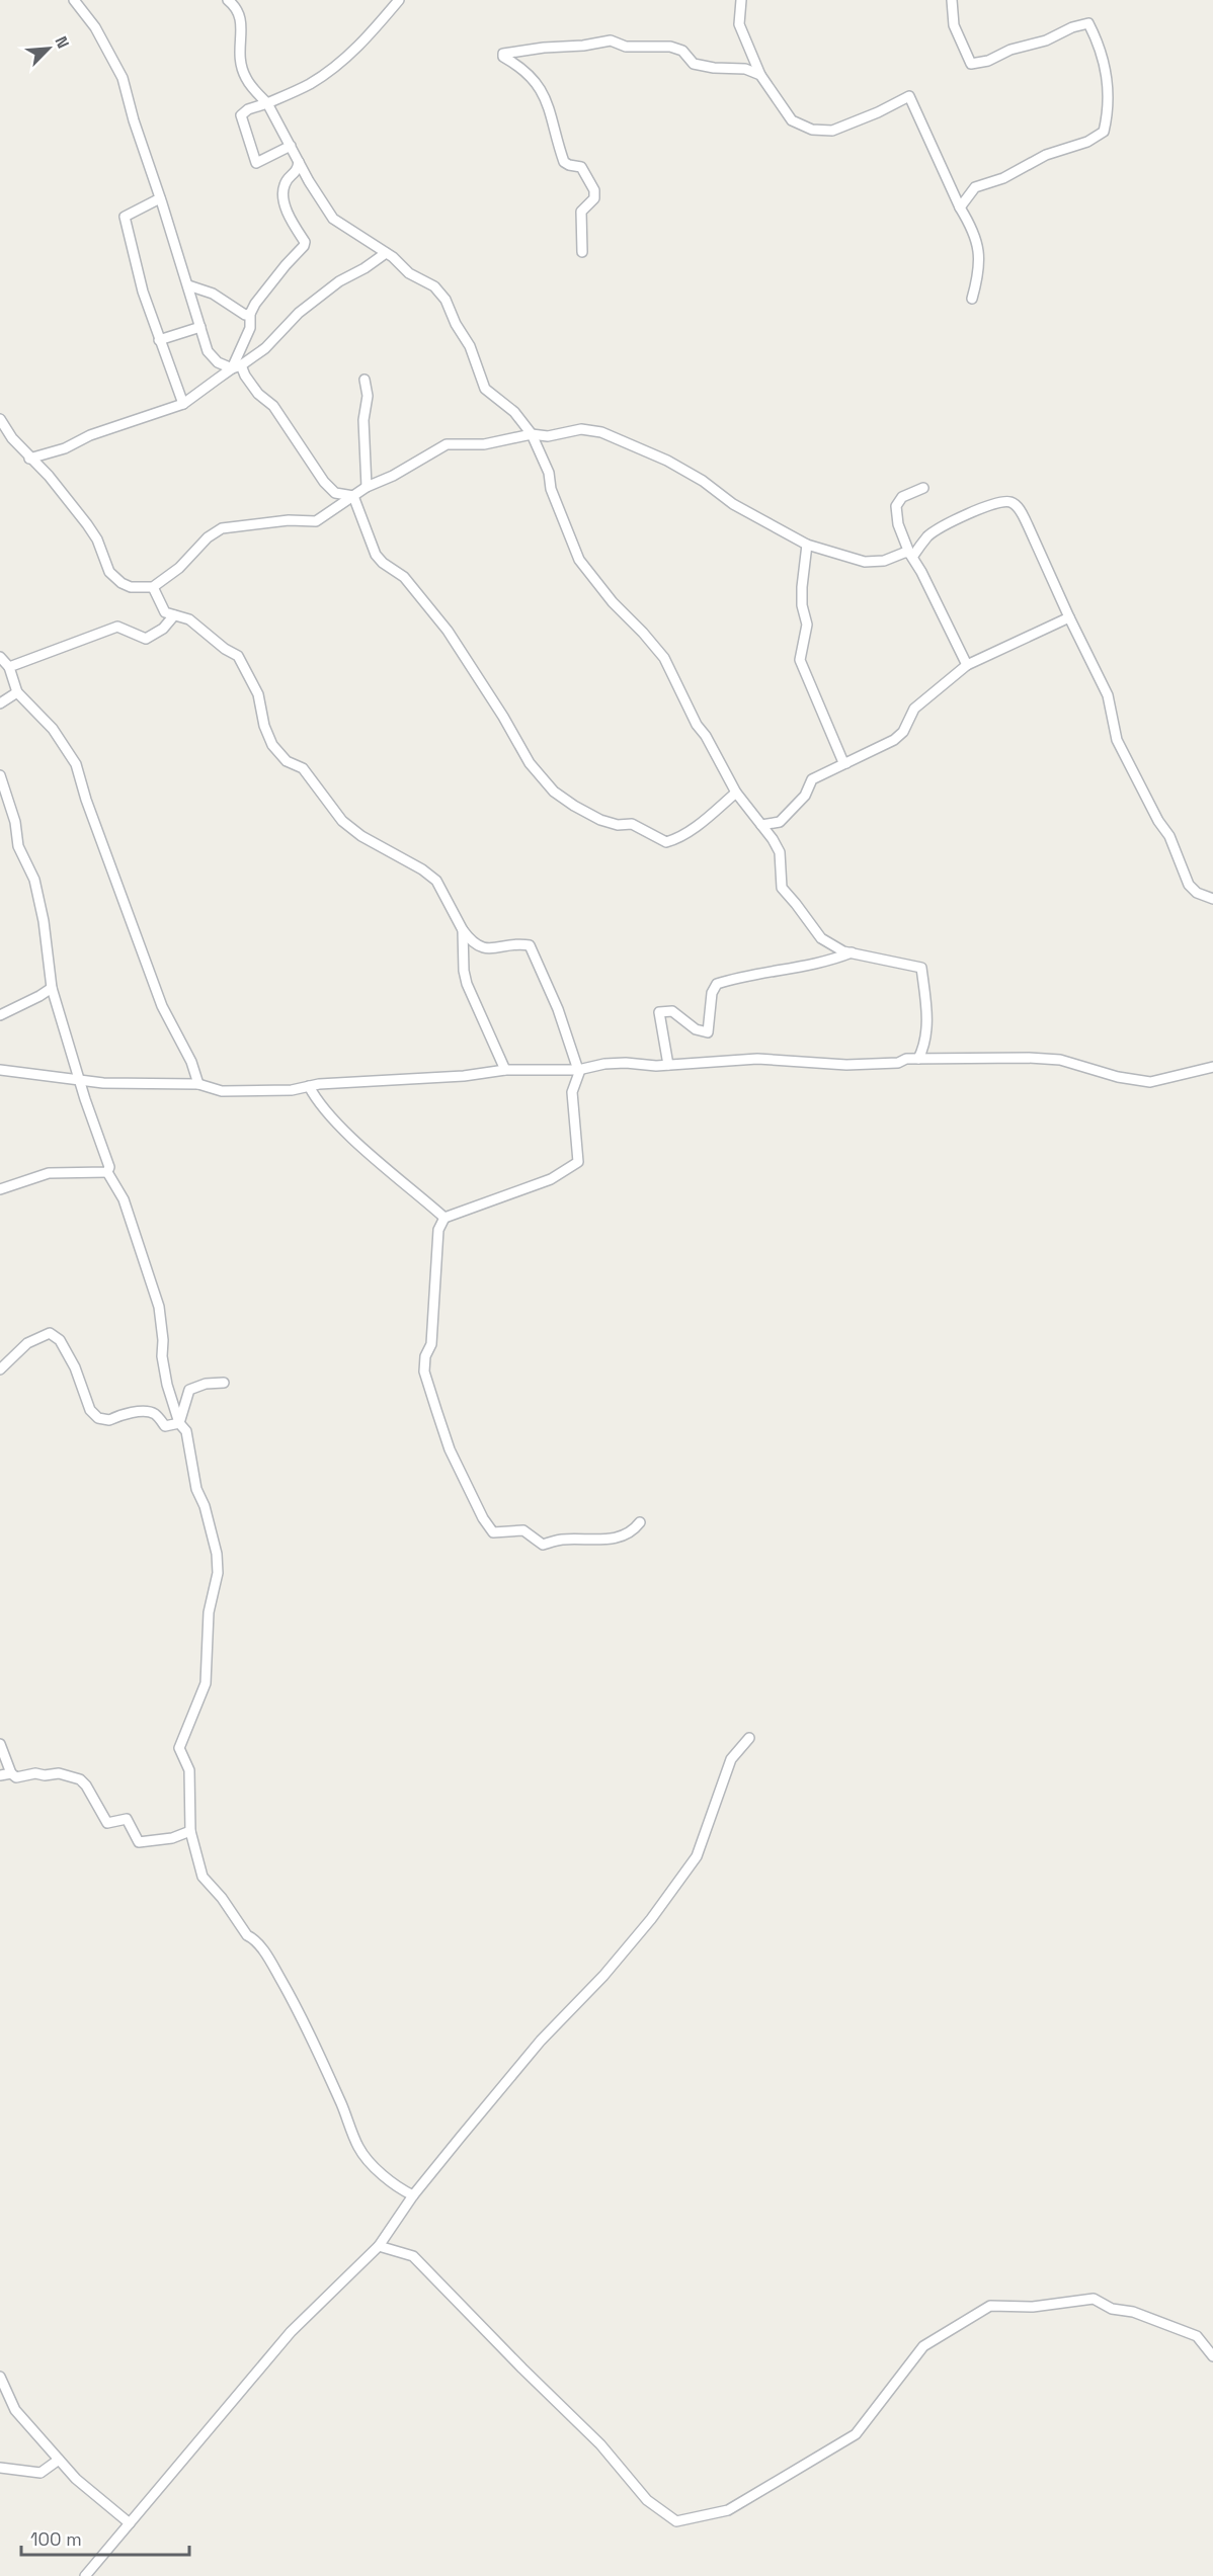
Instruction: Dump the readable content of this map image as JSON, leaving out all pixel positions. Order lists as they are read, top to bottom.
{
  "scale_bar": "100 m",
  "north": "top right"
}
